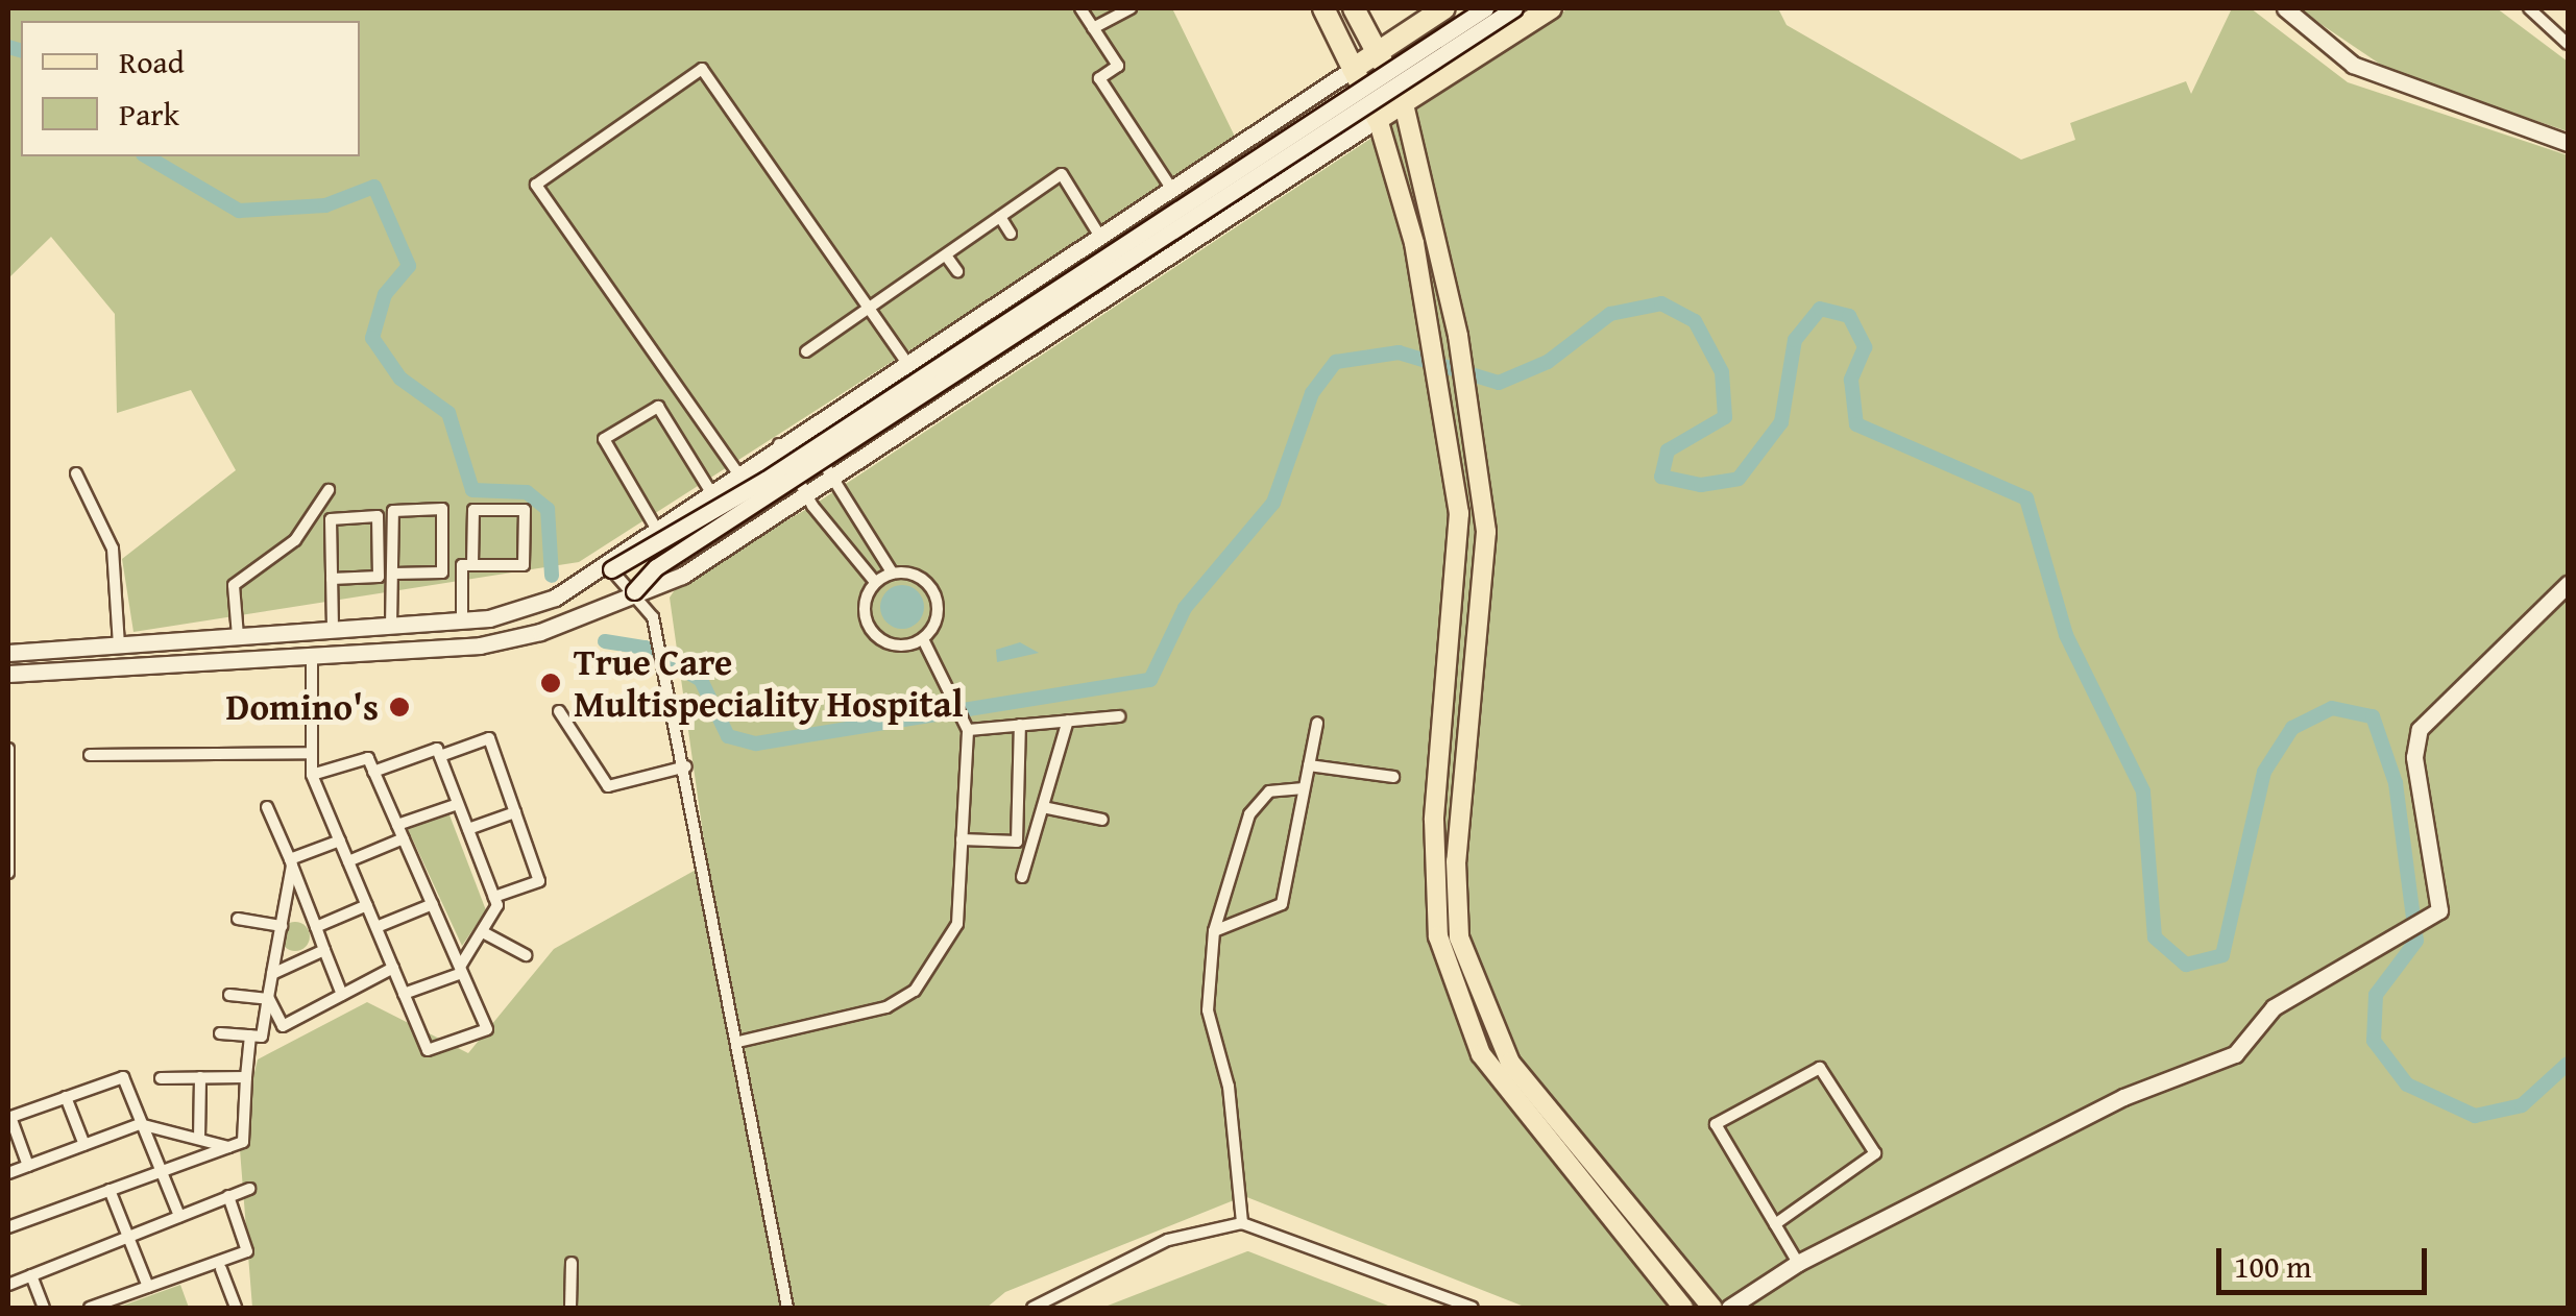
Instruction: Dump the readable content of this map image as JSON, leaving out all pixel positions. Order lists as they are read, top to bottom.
{
  "places": ["True Care Multispeciality Hospital", "Domino's"],
  "legend": ["Road", "Park"],
  "scale_bar": "100 m"
}
